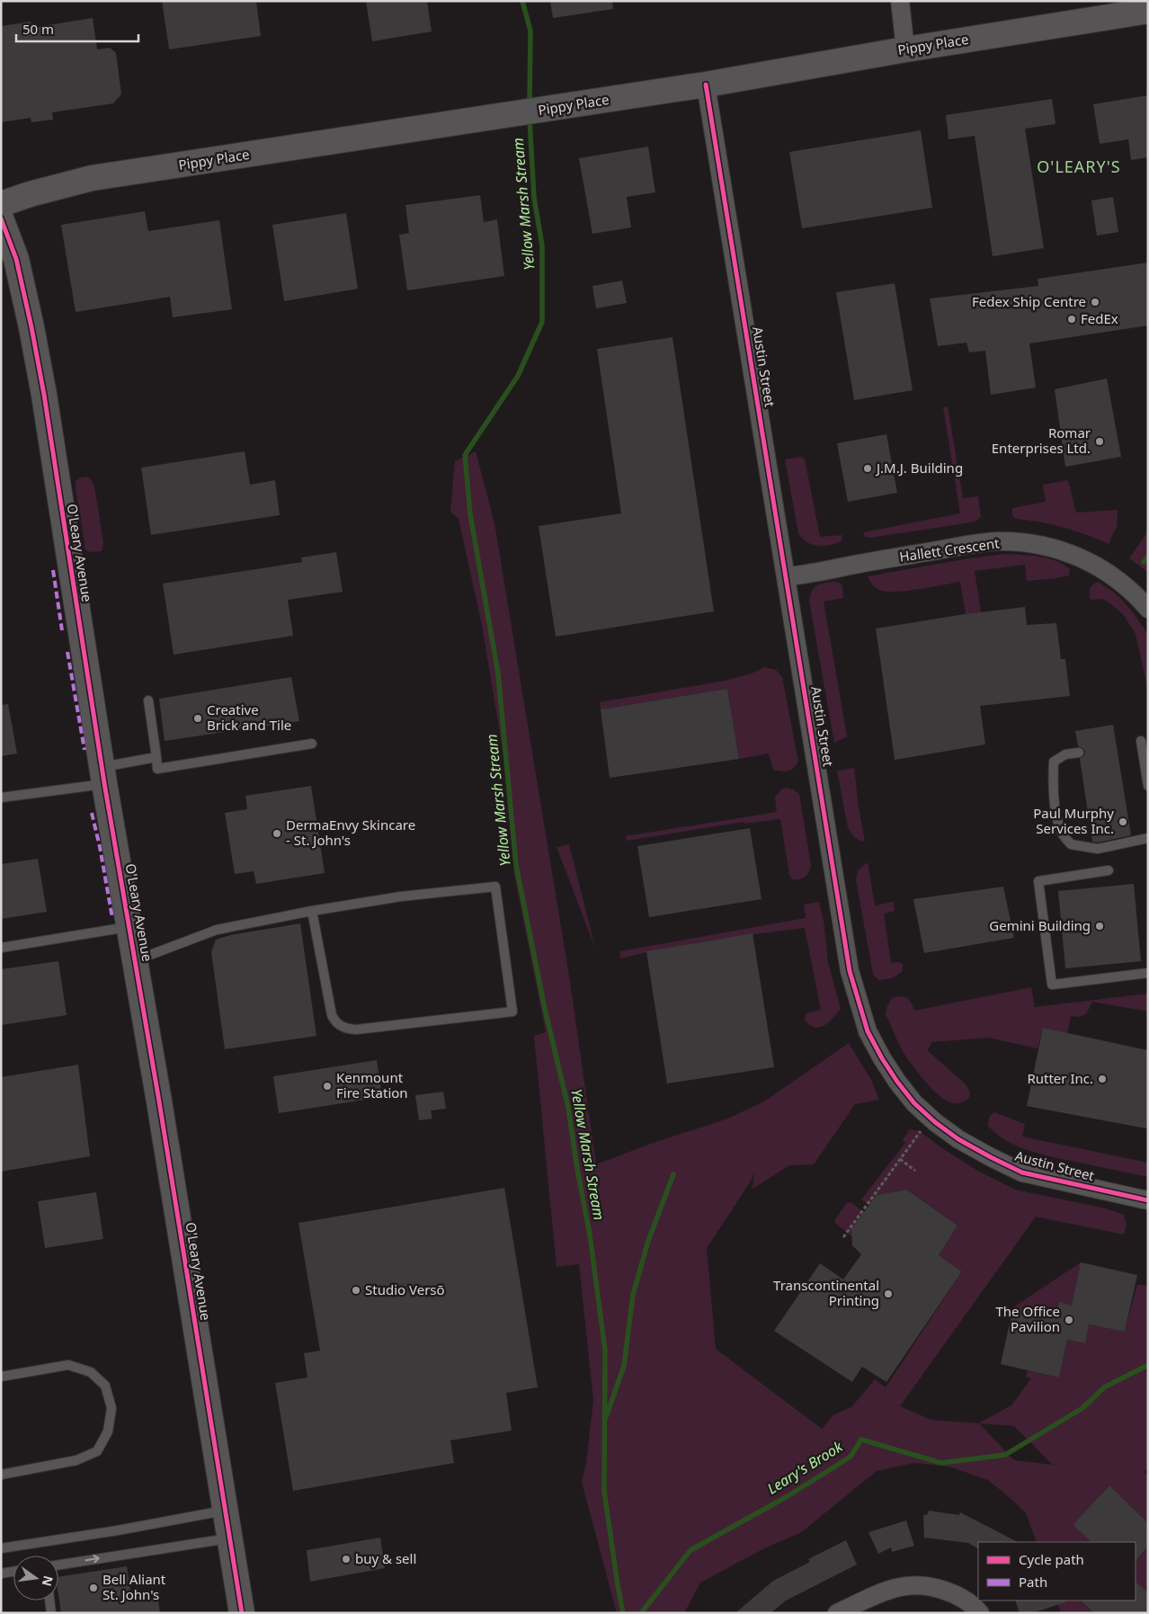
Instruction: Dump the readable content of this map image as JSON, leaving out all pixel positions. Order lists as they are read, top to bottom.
{
  "streets": {
    "street": [
      "Pippy Place",
      "Austin Street",
      "Hallett Crescent",
      "O'Leary Avenue"
    ]
  },
  "crossings": [
    ["Pippy Place", "Austin Street"],
    ["Austin Street", "Hallett Crescent"]
  ],
  "districts": ["O'LEARY'S"],
  "water": ["Yellow Marsh Stream", "Leary's Brook"],
  "places": [
    "Fedex Ship Centre",
    "FedEx",
    "Romar Enterprises Ltd.",
    "J.M.J. Building",
    "Creative Brick and Tile",
    "Paul Murphy Services Inc.",
    "DermaEnvy Skincare - St. John's",
    "Gemini Building",
    "Rutter Inc.",
    "Kenmount Fire Station",
    "Studio Versō",
    "Transcontinental Printing",
    "The Office Pavilion",
    "buy & sell",
    "Bell Aliant St. John's"
  ],
  "legend": ["Cycle path", "Path"],
  "scale_bar": "50 m",
  "north": "right"
}
